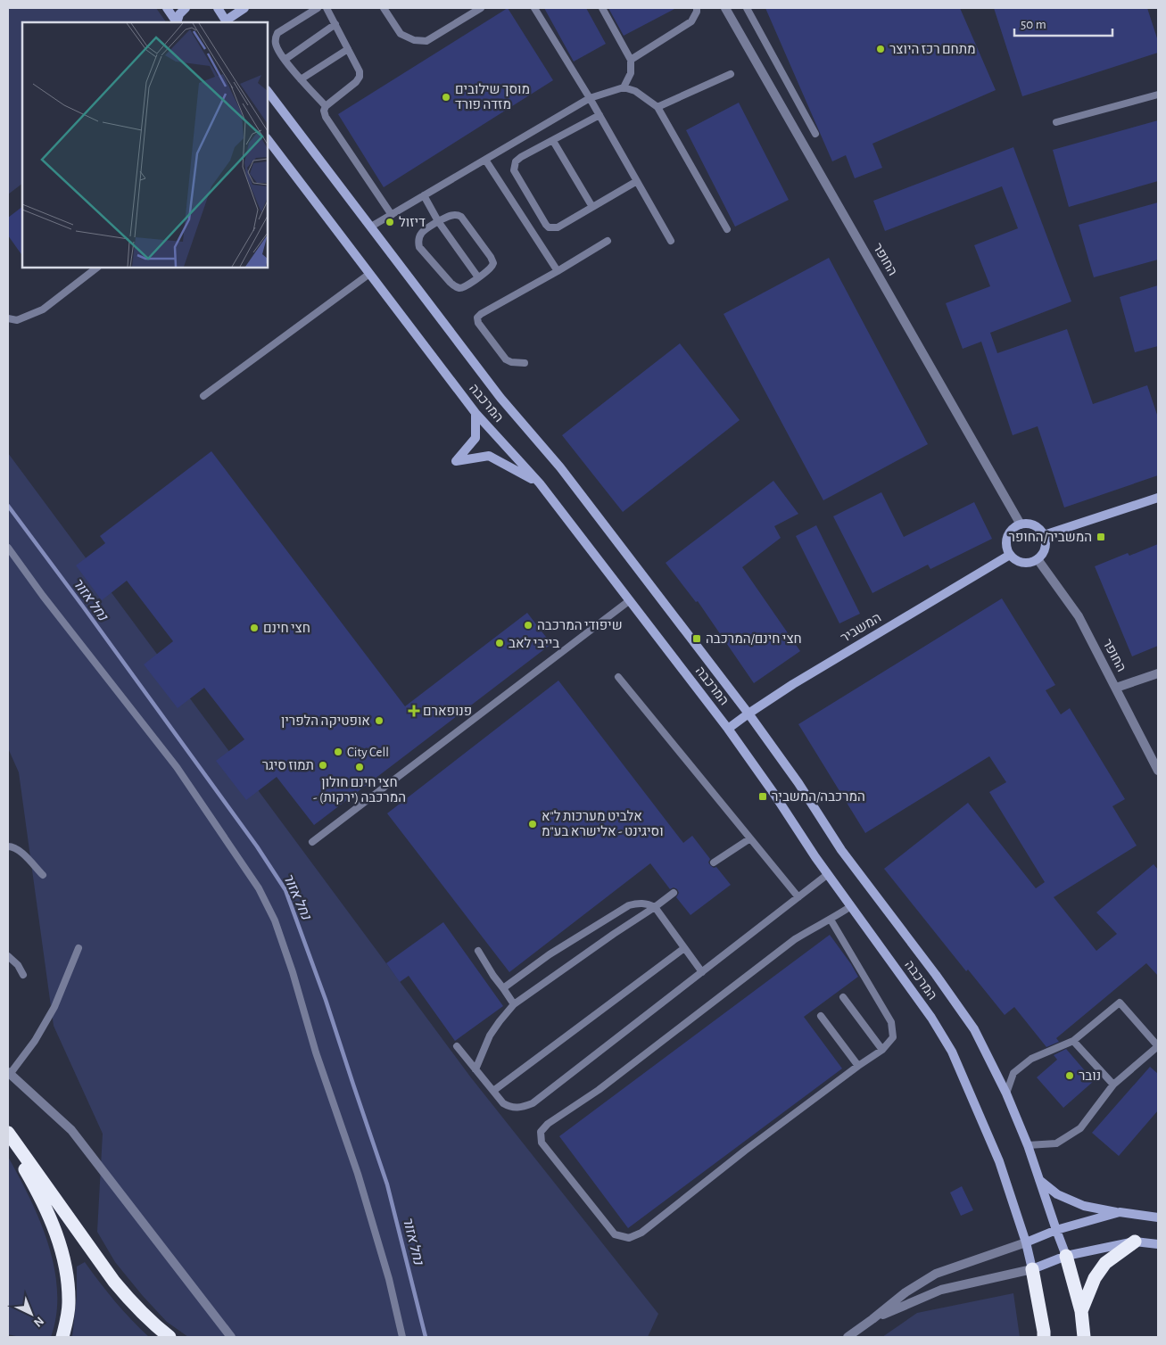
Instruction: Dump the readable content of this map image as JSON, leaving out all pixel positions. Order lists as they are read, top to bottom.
{
  "streets": {
    "street": ["החופר", "המרכבה", "המשביר"]
  },
  "crossings": [
    ["החופר", "המשביר"],
    ["המרכבה", "המשביר"]
  ],
  "water": ["נחל אזור"],
  "places": {
    "other": [
      "מתחם רכז היוצר",
      "מוסך שילובים מזדה פורד",
      "דיזול",
      "שיפודי המרכבה",
      "חצי חינם",
      "בייבי לאב",
      "אופטיקה הלפרין",
      "City Cell",
      "תמוז סיגר",
      "חצי חינם חולון - המרכבה (ירקות)",
      "אלביט מערכות ל\"א וסיגינט - אלישרא בע\"מ",
      "נובר"
    ],
    "transit": ["המשביר/החופר", "חצי חינם/המרכבה", "המרכבה/המשביר"],
    "health": ["פנופארם"]
  },
  "scale_bar": "50 m",
  "north": "bottom right"
}
